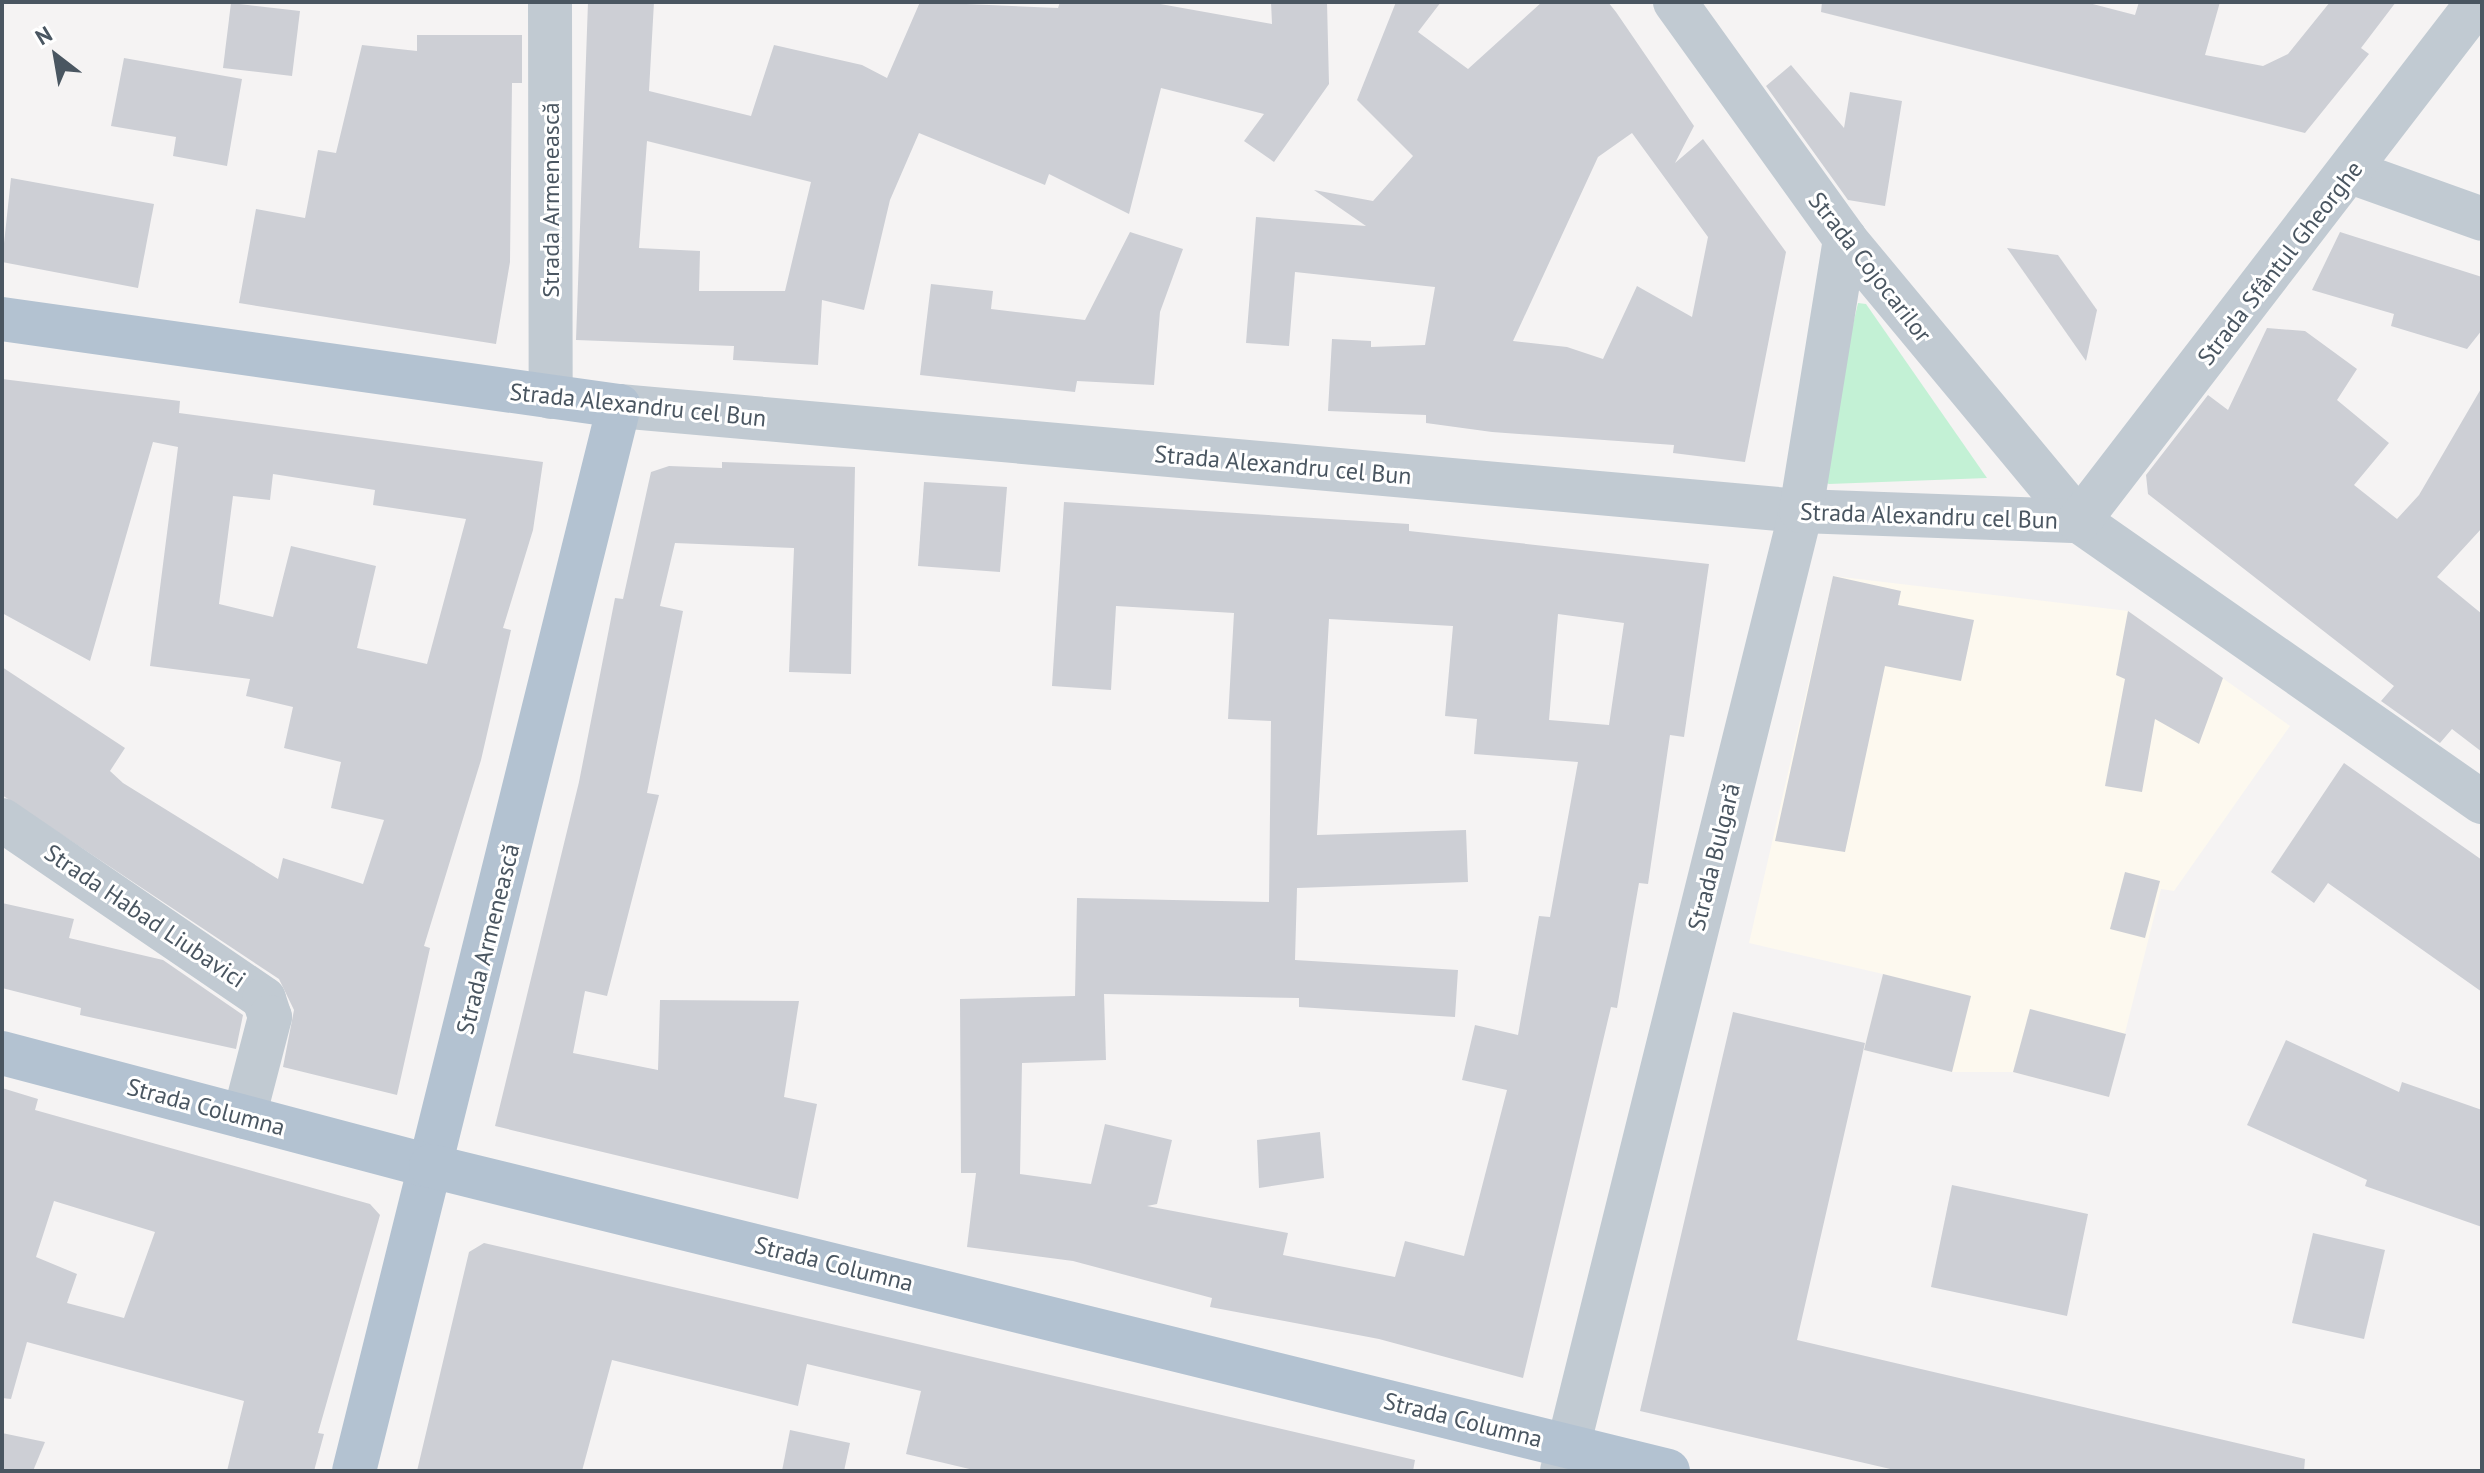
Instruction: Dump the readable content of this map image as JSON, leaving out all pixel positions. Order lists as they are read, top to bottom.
{
  "streets": {
    "main road": ["Strada Armenească", "Strada Alexandru cel Bun", "Strada Columna"],
    "street": [
      "Strada Sfântul Gheorghe",
      "Strada Cojocarilor",
      "Strada Bulgară",
      "Strada Habad Liubavici"
    ]
  },
  "crossings": [
    ["Strada Armenească", "Strada Alexandru cel Bun"],
    ["Strada Armenească", "Strada Columna"],
    ["Strada Sfântul Gheorghe", "Strada Cojocarilor"],
    ["Strada Sfântul Gheorghe", "Strada Alexandru cel Bun"],
    ["Strada Cojocarilor", "Strada Alexandru cel Bun"],
    ["Strada Cojocarilor", "Strada Bulgară"],
    ["Strada Alexandru cel Bun", "Strada Bulgară"],
    ["Strada Bulgară", "Strada Columna"],
    ["Strada Habad Liubavici", "Strada Columna"]
  ],
  "north": "top left"
}
